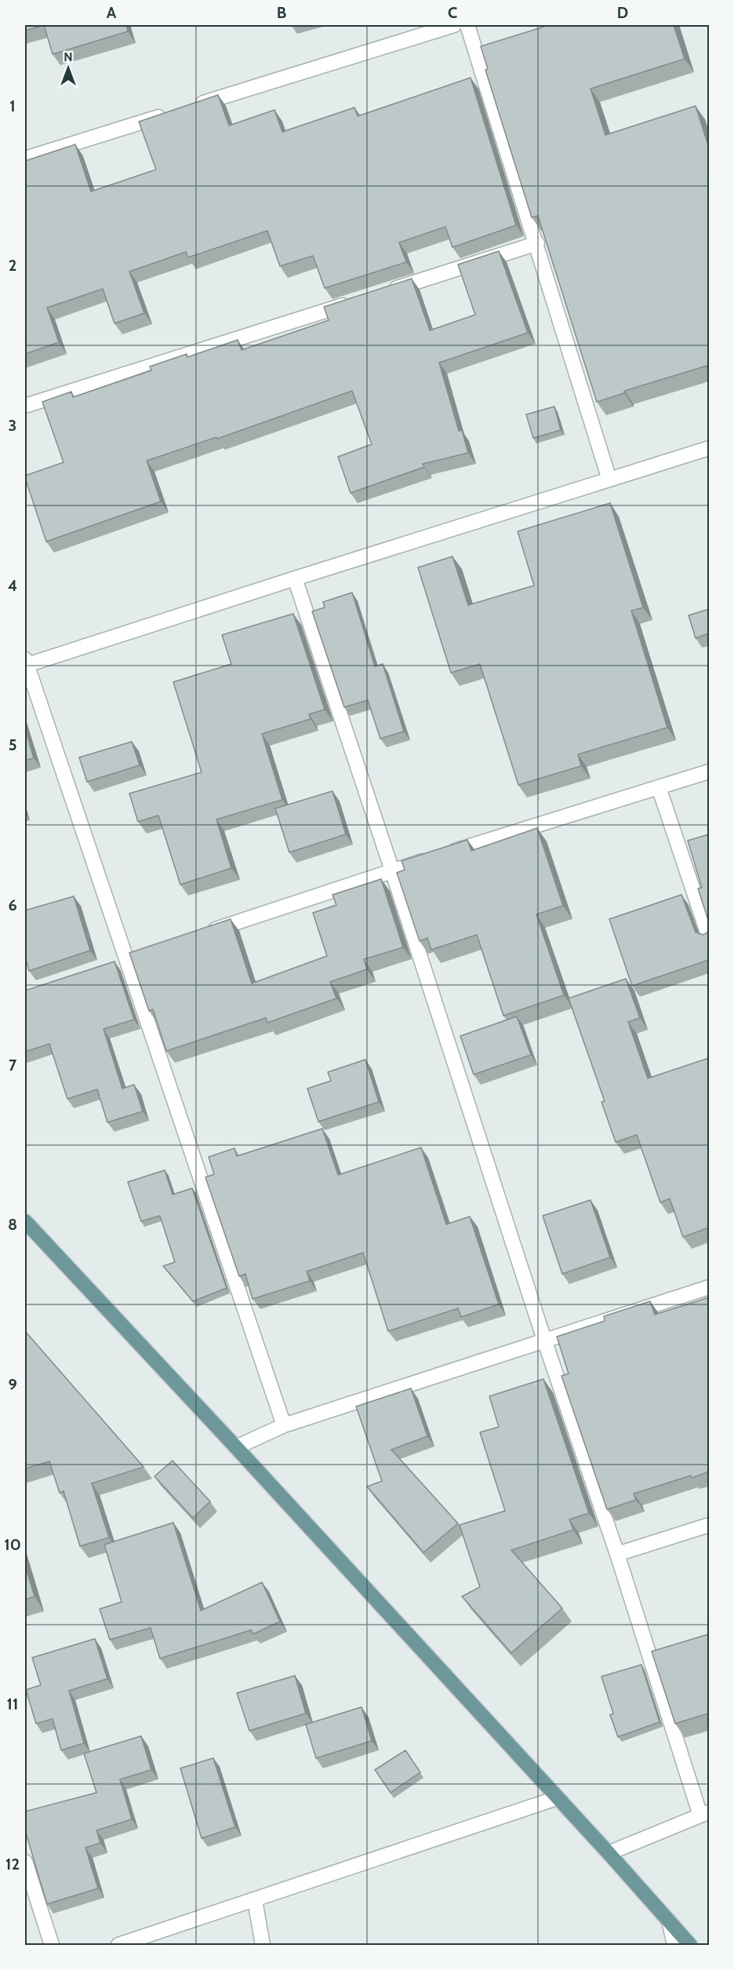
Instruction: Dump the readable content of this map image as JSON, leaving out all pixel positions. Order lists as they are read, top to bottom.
{
  "north": "top",
  "grid": {
    "columns": [
      "A",
      "B",
      "C",
      "D"
    ],
    "rows": [
      "1",
      "2",
      "3",
      "4",
      "5",
      "6",
      "7",
      "8",
      "9",
      "10",
      "11",
      "12"
    ]
  }
}
